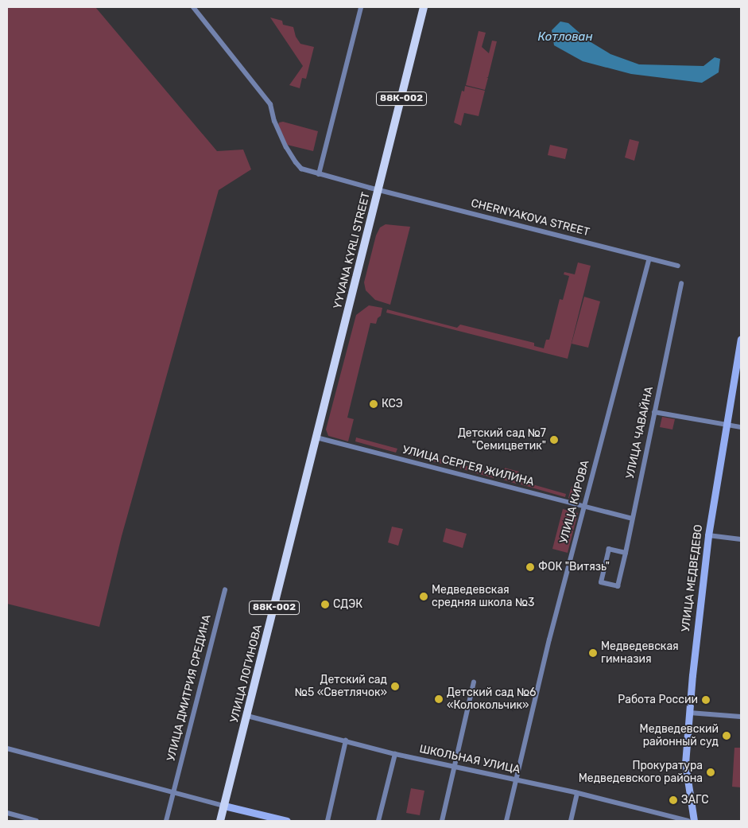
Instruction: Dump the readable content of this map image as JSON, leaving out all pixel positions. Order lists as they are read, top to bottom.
{
  "streets": {
    "main road": ["88К-002", "YYVANA KYRLI STREET", "УЛИЦА ЛОГИНОВА"],
    "street": [
      "CHERNYAKOVA STREET",
      "УЛИЦА ЧАВАЙНА",
      "УЛИЦА СЕРГЕЯ ЖИЛИНА",
      "УЛИЦА КИРОВА",
      "УЛИЦА МЕДВЕДЕВО",
      "УЛИЦА ДМИТРИЯ СРЕДИНА",
      "ШКОЛЬНАЯ УЛИЦА"
    ]
  },
  "crossings": [
    ["88К-002", "УЛИЦА ЛОГИНОВА"],
    ["CHERNYAKOVA STREET", "YYVANA KYRLI STREET"],
    ["CHERNYAKOVA STREET", "УЛИЦА КИРОВА"],
    ["YYVANA KYRLI STREET", "УЛИЦА СЕРГЕЯ ЖИЛИНА"],
    ["YYVANA KYRLI STREET", "УЛИЦА ЛОГИНОВА"],
    ["УЛИЦА ЧАВАЙНА", "УЛИЦА СЕРГЕЯ ЖИЛИНА"],
    ["УЛИЦА СЕРГЕЯ ЖИЛИНА", "УЛИЦА КИРОВА"],
    ["УЛИЦА КИРОВА", "ШКОЛЬНАЯ УЛИЦА"],
    ["УЛИЦА ЛОГИНОВА", "ШКОЛЬНАЯ УЛИЦА"]
  ],
  "water": ["Котлован"],
  "places": [
    "КСЭ",
    "Детский сад №7 \"Семицветик\"",
    "ФОК \"Витязь\"",
    "Медведевская средняя школа №3",
    "СДЭК",
    "Медведевская гимназия",
    "Детский сад №5 «Светлячок»",
    "Детский сад №6 «Колокольчик»",
    "Работа России",
    "Медведевский районный суд",
    "Прокуратура Медведевского района",
    "ЗАГС"
  ]
}
